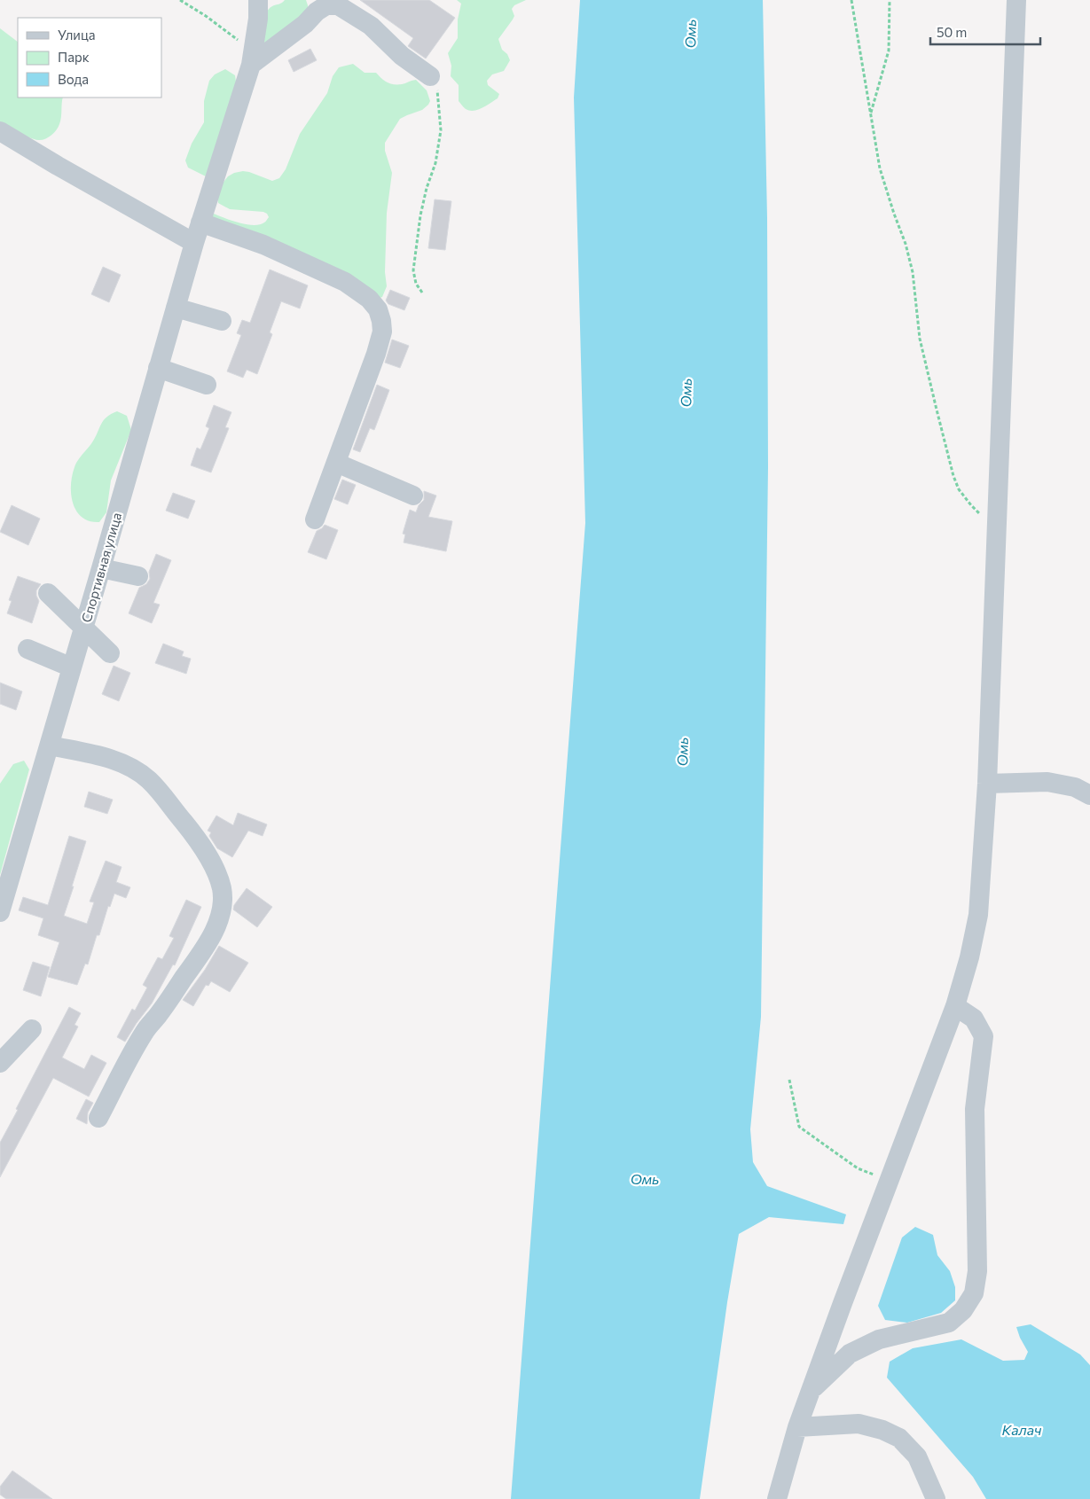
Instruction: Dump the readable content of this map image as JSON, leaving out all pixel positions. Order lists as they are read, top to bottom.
{
  "streets": {
    "street": ["Спортивная улица"]
  },
  "water": ["Омь", "Калач"],
  "legend": ["Улица", "Парк", "Вода"],
  "scale_bar": "50 m"
}
